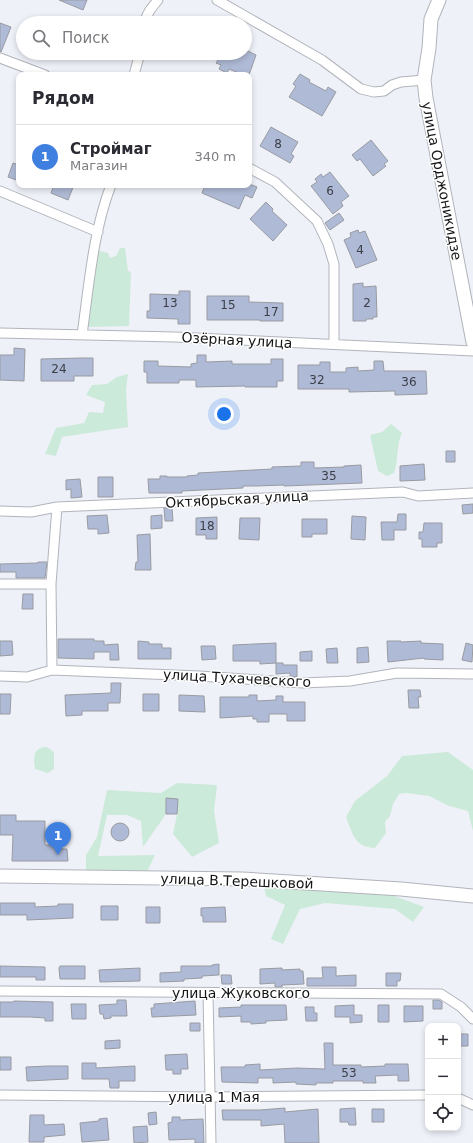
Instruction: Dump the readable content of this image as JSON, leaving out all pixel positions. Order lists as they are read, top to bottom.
{
  "streets": {
    "main road": ["улица Орджоникидзе", "улица В.Терешковой"],
    "street": [
      "Озёрная улица",
      "Октябрьская улица",
      "улица Тухачевского",
      "улица Жуковского",
      "улица 1 Мая"
    ]
  },
  "house_numbers": [
    "8",
    "6",
    "4",
    "13",
    "2",
    "15",
    "17",
    "24",
    "32",
    "36",
    "35",
    "18",
    "53"
  ],
  "page": {
    "search": "Поиск",
    "heading": "Рядом",
    "list": [
      {
        "mark": "1",
        "name": "Строймаг",
        "note": "Магазин",
        "value": "340 m"
      }
    ],
    "pins": "1",
    "map_buttons": ["+", "−"]
  }
}
